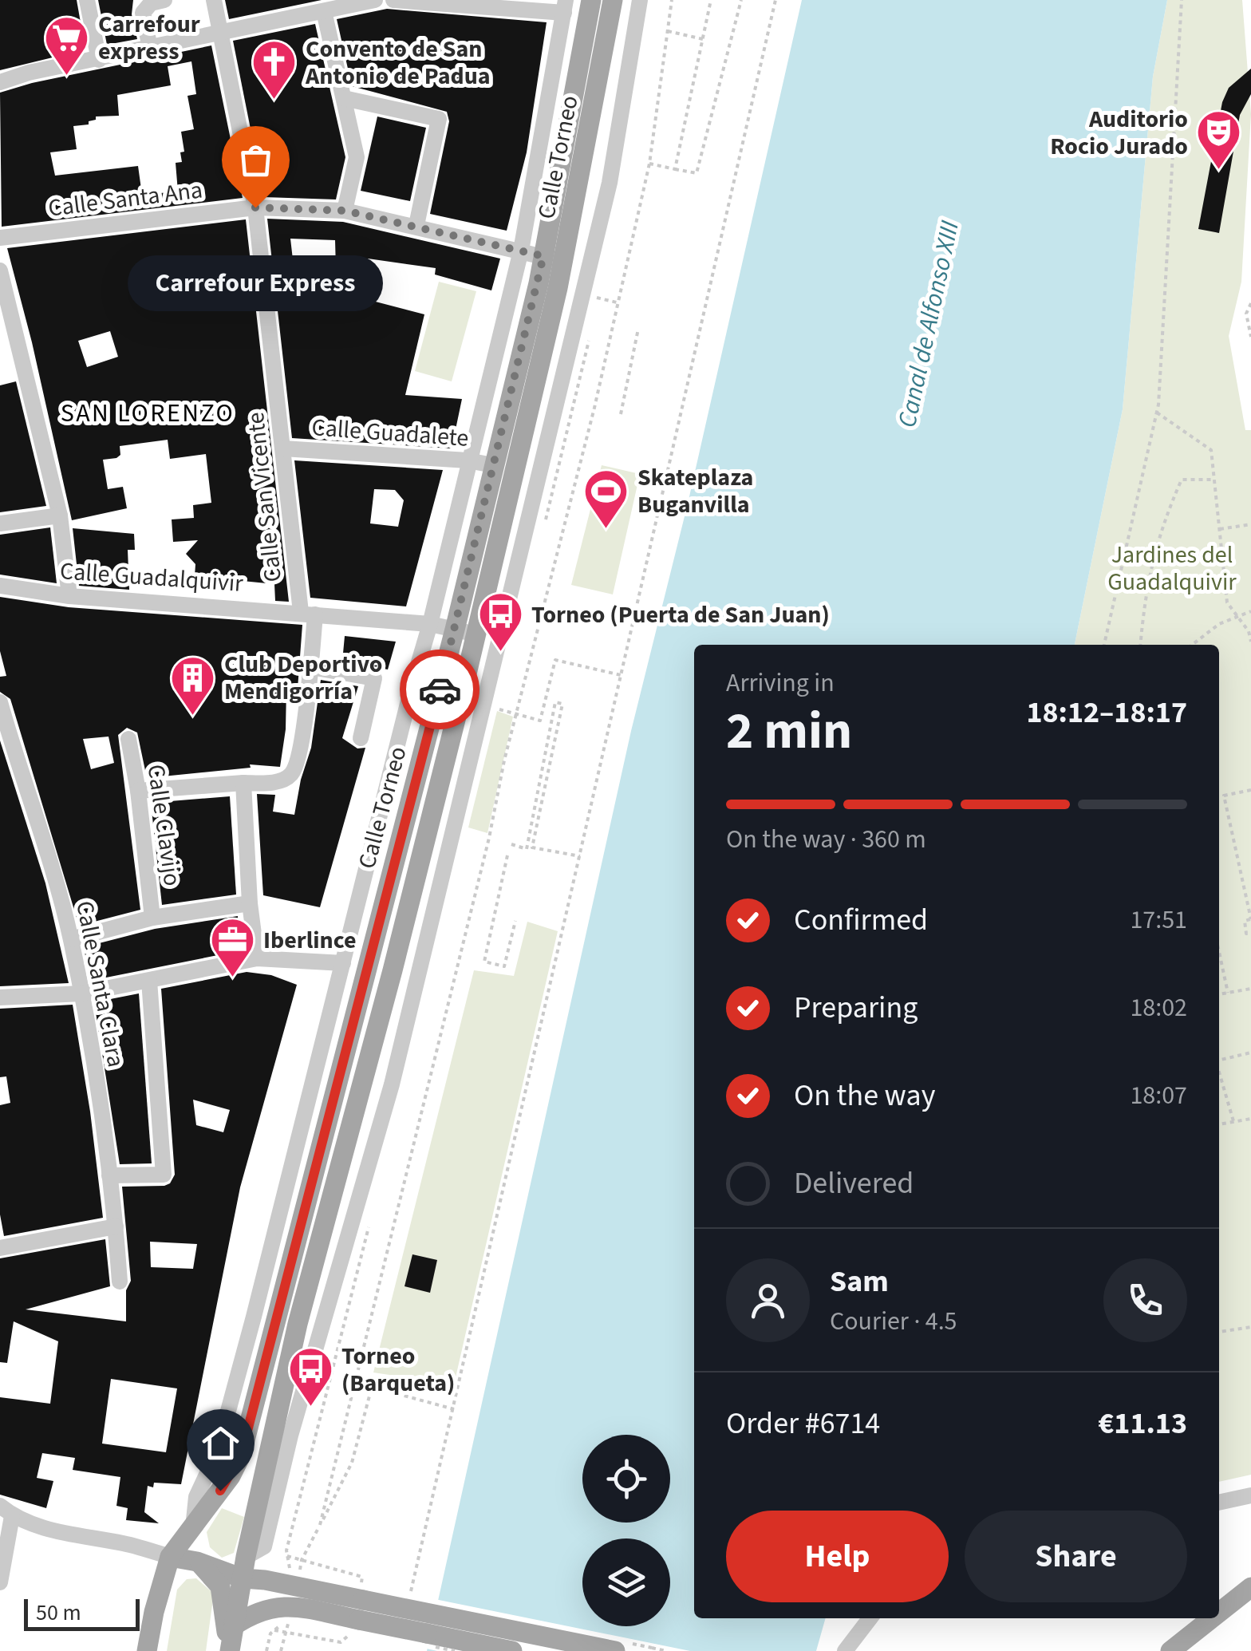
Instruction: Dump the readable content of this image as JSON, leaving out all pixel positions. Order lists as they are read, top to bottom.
{
  "streets": {
    "main road": ["Calle Torneo"],
    "street": [
      "Calle Santa Ana",
      "Calle Guadalete",
      "Calle San Vicente",
      "Calle Guadalquivir",
      "Calle Clavijo",
      "Calle Santa Clara"
    ]
  },
  "crossings": [
    ["Calle Torneo", "Calle Santa Ana"],
    ["Calle Torneo", "Calle Guadalete"],
    ["Calle Torneo", "Calle Guadalquivir"],
    ["Calle Santa Ana", "Calle San Vicente"],
    ["Calle Guadalete", "Calle San Vicente"],
    ["Calle San Vicente", "Calle Guadalquivir"]
  ],
  "districts": ["SAN LORENZO"],
  "water": ["Canal de Alfonso XIII"],
  "parks": ["Jardines del Guadalquivir"],
  "places": {
    "supermarket": ["Carrefour express"],
    "church": ["Convento de San Antonio de Padua"],
    "theatre": ["Auditorio Rocio Jurado"],
    "other": ["Carrefour Express"],
    "sports": ["Skateplaza Buganvilla"],
    "bus stop": ["Torneo (Puerta de San Juan)", "Torneo (Barqueta)"],
    "building": ["Club Deportivo Mendigorría"],
    "office": ["Iberlince"]
  },
  "scale_bar": "50 m",
  "page": {
    "bubble": "Carrefour Express",
    "heading": ["2 min", "Arriving in", "18:12–18:17"],
    "panel": [
      "Sam",
      "Courier · 4.5",
      "Order #6714",
      "€11.13"
    ],
    "bar": "On the way · 360 m",
    "list": [
      ["Confirmed", "17:51"],
      ["Preparing", "18:02"],
      ["On the way", "18:07"],
      "Delivered"
    ],
    "buttons": ["Help", "Share"],
    "scale": "50 m"
  }
}
